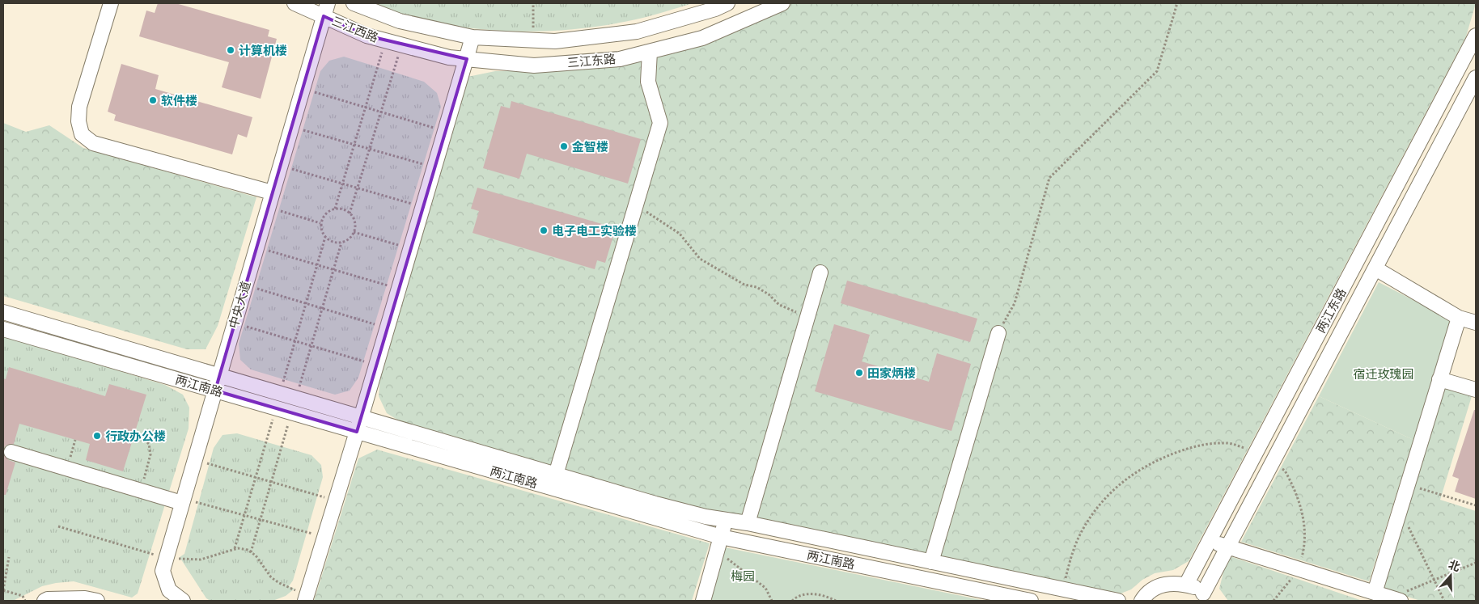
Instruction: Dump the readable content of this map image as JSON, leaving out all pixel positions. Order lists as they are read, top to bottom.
{
  "streets": {
    "street": [
      "三江西路",
      "三江东路",
      "中央大道",
      "两江东路",
      "两江南路"
    ]
  },
  "crossings": [
    ["三江西路", "三江东路"],
    ["三江西路", "中央大道"],
    ["中央大道", "两江南路"]
  ],
  "parks": ["宿迁玫瑰园", "梅园"],
  "places": [
    "计算机楼",
    "软件楼",
    "金智楼",
    "电子电工实验楼",
    "田家炳楼",
    "行政办公楼"
  ],
  "north": "top"
}
